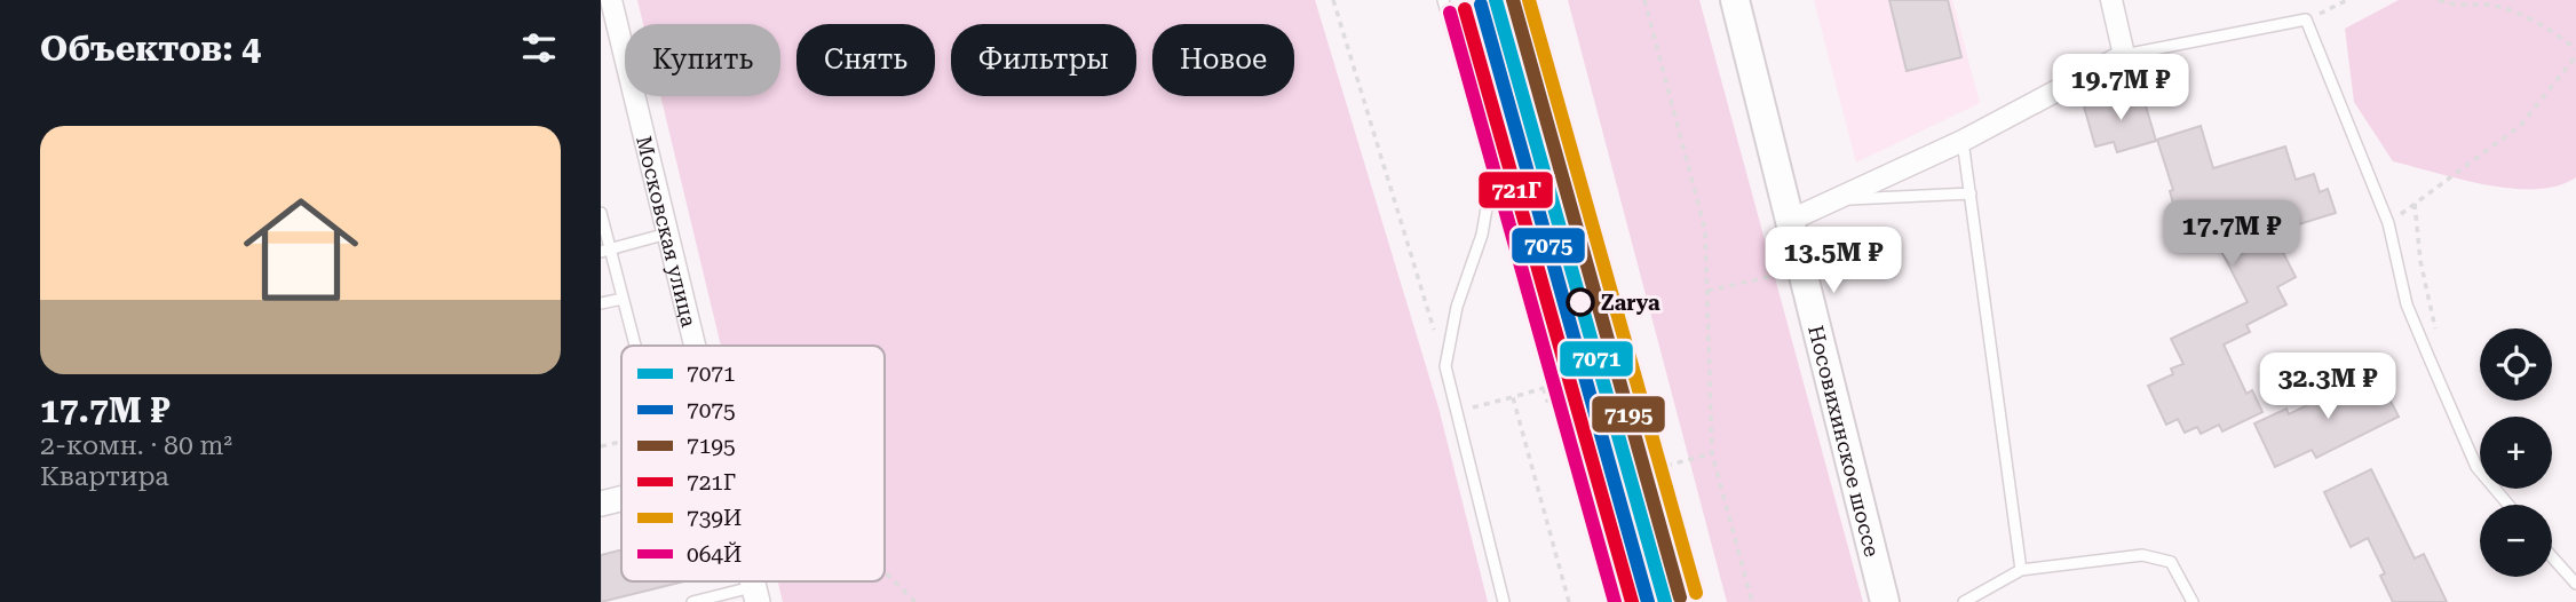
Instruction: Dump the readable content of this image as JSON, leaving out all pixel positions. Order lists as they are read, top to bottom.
{
  "streets": {
    "main road": ["Носовихинское шоссе"],
    "street": ["Московская улица"]
  },
  "places": ["Zarya"],
  "lines": [
    "transit line 7071",
    "transit line 7195",
    "transit line 739И",
    "transit line 7075",
    "transit line 721Г",
    "transit line 064Й"
  ],
  "legend": [
    "7071",
    "7075",
    "7195",
    "721Г",
    "739И",
    "064Й"
  ],
  "page": {
    "heading": "Объектов: 4",
    "chip": [
      "Купить",
      "Снять",
      "Фильтры",
      "Новое"
    ],
    "price": [
      "19.7M ₽",
      "17.7M ₽",
      "13.5M ₽",
      "32.3M ₽"
    ],
    "list": [
      {
        "name": "17.7M ₽",
        "note": "2-комн. · 80 m² · Квартира"
      }
    ],
    "map_buttons": ["+", "−"]
  }
}
